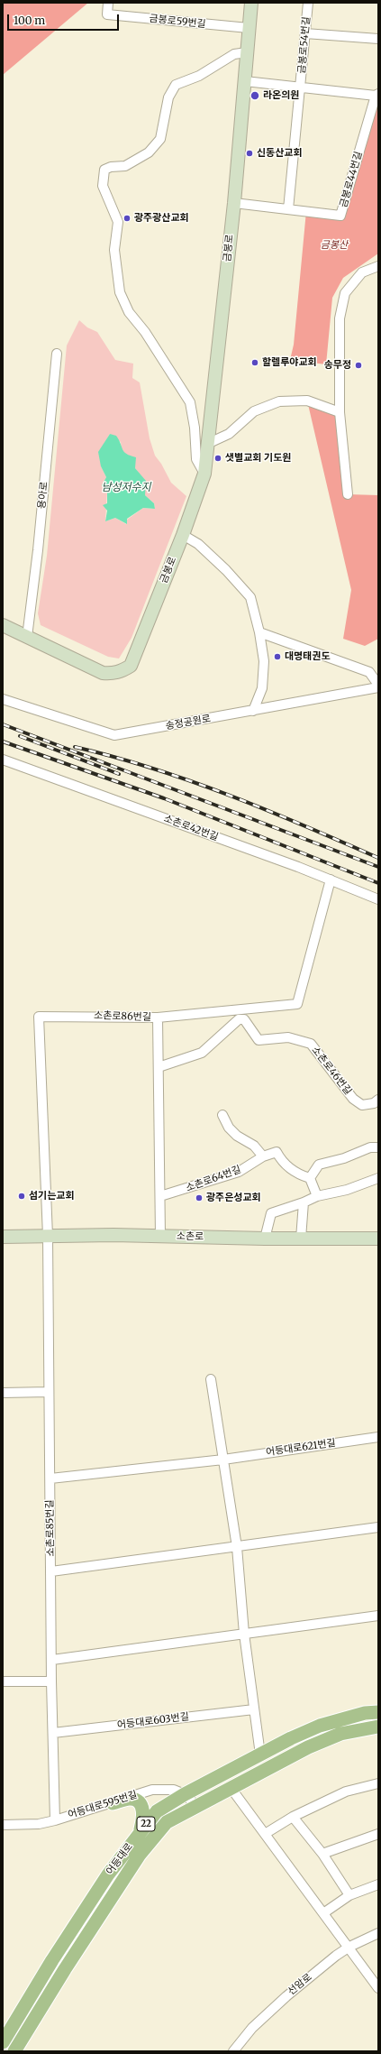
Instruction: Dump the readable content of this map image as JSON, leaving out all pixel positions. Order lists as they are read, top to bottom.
{
  "streets": {
    "main road": ["22", "어등대로"],
    "street": [
      "금봉로59번길",
      "금봉로54번길",
      "금봉로44번길",
      "금봉로",
      "용아로",
      "송정공원로",
      "소촌로42번길",
      "소촌로86번길",
      "소촌로46번길",
      "소촌로64번길",
      "소촌로",
      "어등대로621번길",
      "소촌로85번길",
      "어등대로603번길",
      "어등대로595번길",
      "선암로"
    ]
  },
  "crossings": [
    ["금봉로59번길", "금봉로"],
    ["금봉로54번길", "금봉로44번길"],
    ["금봉로54번길", "금봉로"],
    ["금봉로44번길", "금봉로"],
    ["금봉로", "용아로"],
    ["소촌로42번길", "소촌로86번길"],
    ["소촌로86번길", "소촌로"],
    ["소촌로86번길", "소촌로85번길"],
    ["소촌로", "소촌로85번길"],
    ["소촌로85번길", "어등대로603번길"],
    ["소촌로85번길", "어등대로595번길"],
    ["어등대로595번길", "어등대로"]
  ],
  "water": ["남성저수지"],
  "parks": ["금봉산"],
  "places": [
    "라온의원",
    "신동산교회",
    "광주광산교회",
    "할렐루야교회",
    "송무정",
    "샛별교회 기도원",
    "대명태권도",
    "섬기는교회",
    "광주은성교회"
  ],
  "scale_bar": "100 m"
}
